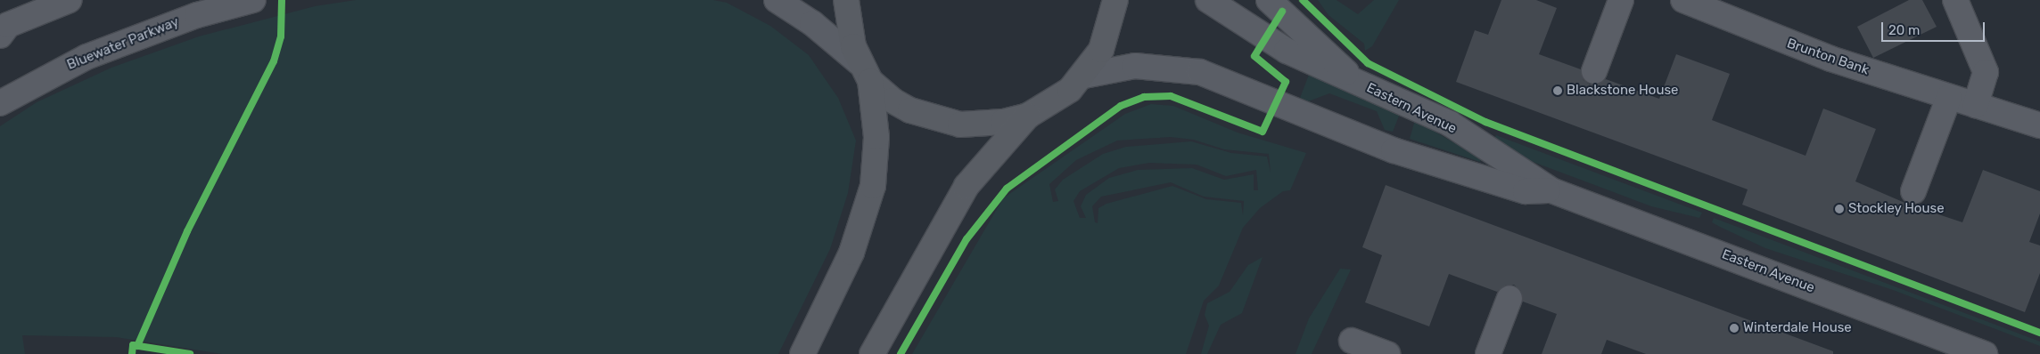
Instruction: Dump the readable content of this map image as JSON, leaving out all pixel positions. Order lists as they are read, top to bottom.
{
  "streets": {
    "street": ["Bluewater Parkway", "Brunton Bank", "Eastern Avenue"]
  },
  "places": ["Blackstone House", "Stockley House", "Winterdale House"],
  "scale_bar": "20 m"
}
